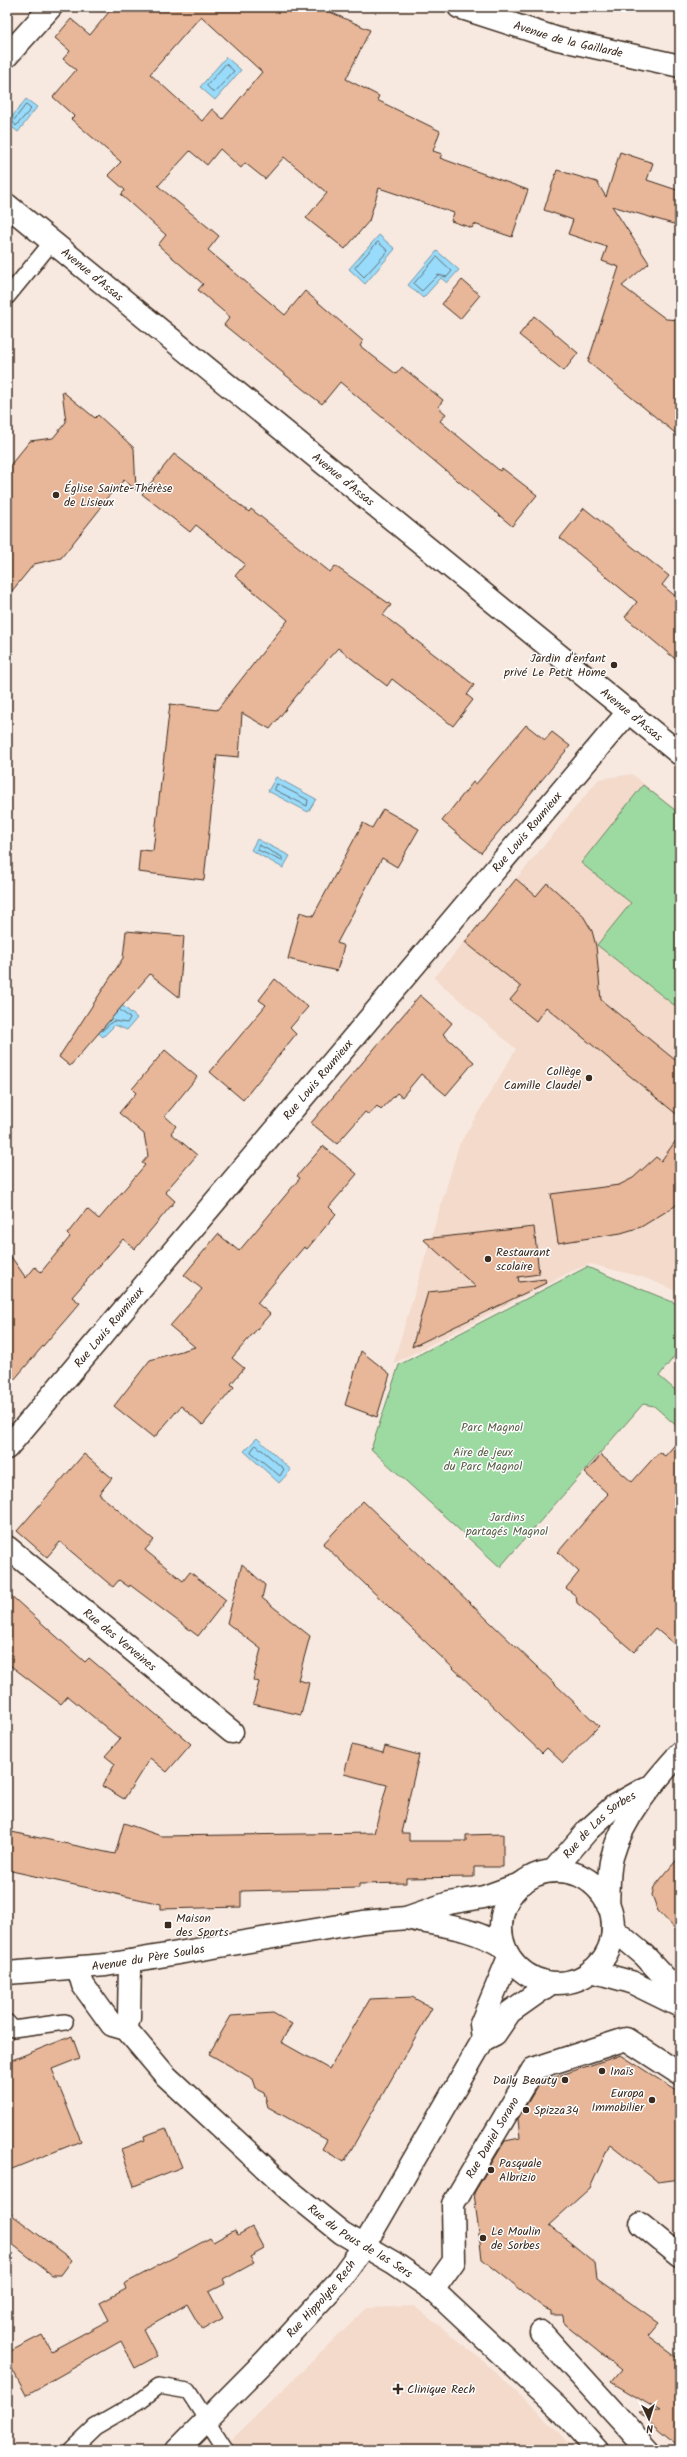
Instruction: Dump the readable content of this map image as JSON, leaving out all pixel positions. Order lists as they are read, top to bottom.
{
  "streets": {
    "street": [
      "Avenue de la Gaillarde",
      "Avenue d'Assas",
      "Rue Louis Roumieux",
      "Rue des Verveines",
      "Rue de Las Sorbes",
      "Avenue du Père Soulas",
      "Rue Daniel Sorano",
      "Rue du Pous de las Sers",
      "Rue Hippolyte Rech"
    ]
  },
  "crossings": [
    ["Avenue d'Assas", "Rue Louis Roumieux"],
    ["Rue de Las Sorbes", "Avenue du Père Soulas"],
    ["Rue de Las Sorbes", "Rue Hippolyte Rech"],
    ["Avenue du Père Soulas", "Rue du Pous de las Sers"],
    ["Avenue du Père Soulas", "Rue Hippolyte Rech"],
    ["Rue Daniel Sorano", "Rue du Pous de las Sers"],
    ["Rue du Pous de las Sers", "Rue Hippolyte Rech"]
  ],
  "parks": ["Parc Magnol", "Aire de jeux du Parc Magnol", "Jardins partagés Magnol"],
  "places": {
    "other": [
      "Église Sainte-Thérèse de Lisieux",
      "Jardin d'enfant privé Le Petit Home",
      "Collège Camille Claudel",
      "Restaurant scolaire",
      "Inaïs",
      "Daily Beauty",
      "Europa Immobilier",
      "Spizza34",
      "Pasquale Albrizio",
      "Le Moulin de Sorbes"
    ],
    "transit": ["Maison des Sports"],
    "health": ["Clinique Rech"]
  },
  "north": "bottom"
}
